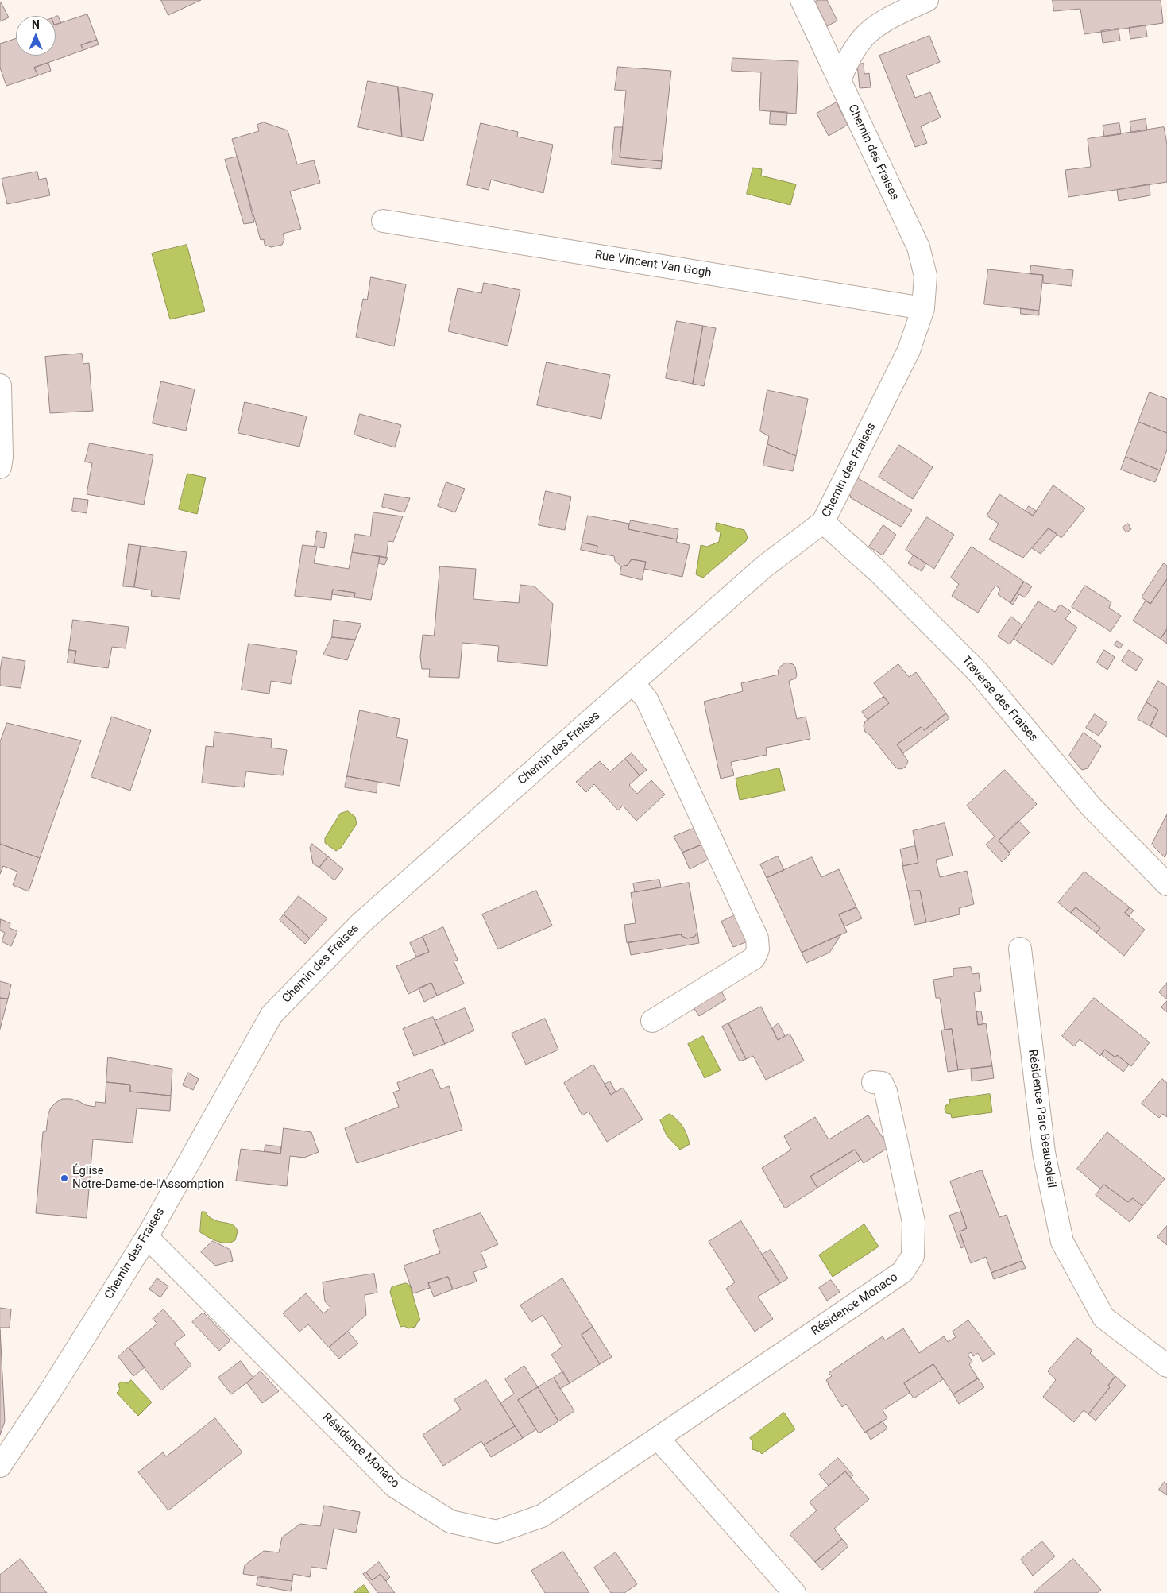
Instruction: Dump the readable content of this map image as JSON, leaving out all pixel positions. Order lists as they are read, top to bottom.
{
  "streets": {
    "street": [
      "Chemin des Fraises",
      "Rue Vincent Van Gogh",
      "Traverse des Fraises",
      "Résidence Parc Beausoleil",
      "Résidence Monaco"
    ]
  },
  "crossings": [
    ["Chemin des Fraises", "Rue Vincent Van Gogh"],
    ["Chemin des Fraises", "Traverse des Fraises"],
    ["Chemin des Fraises", "Résidence Monaco"]
  ],
  "places": ["Église Notre-Dame-de-l'Assomption"],
  "north": "top"
}
